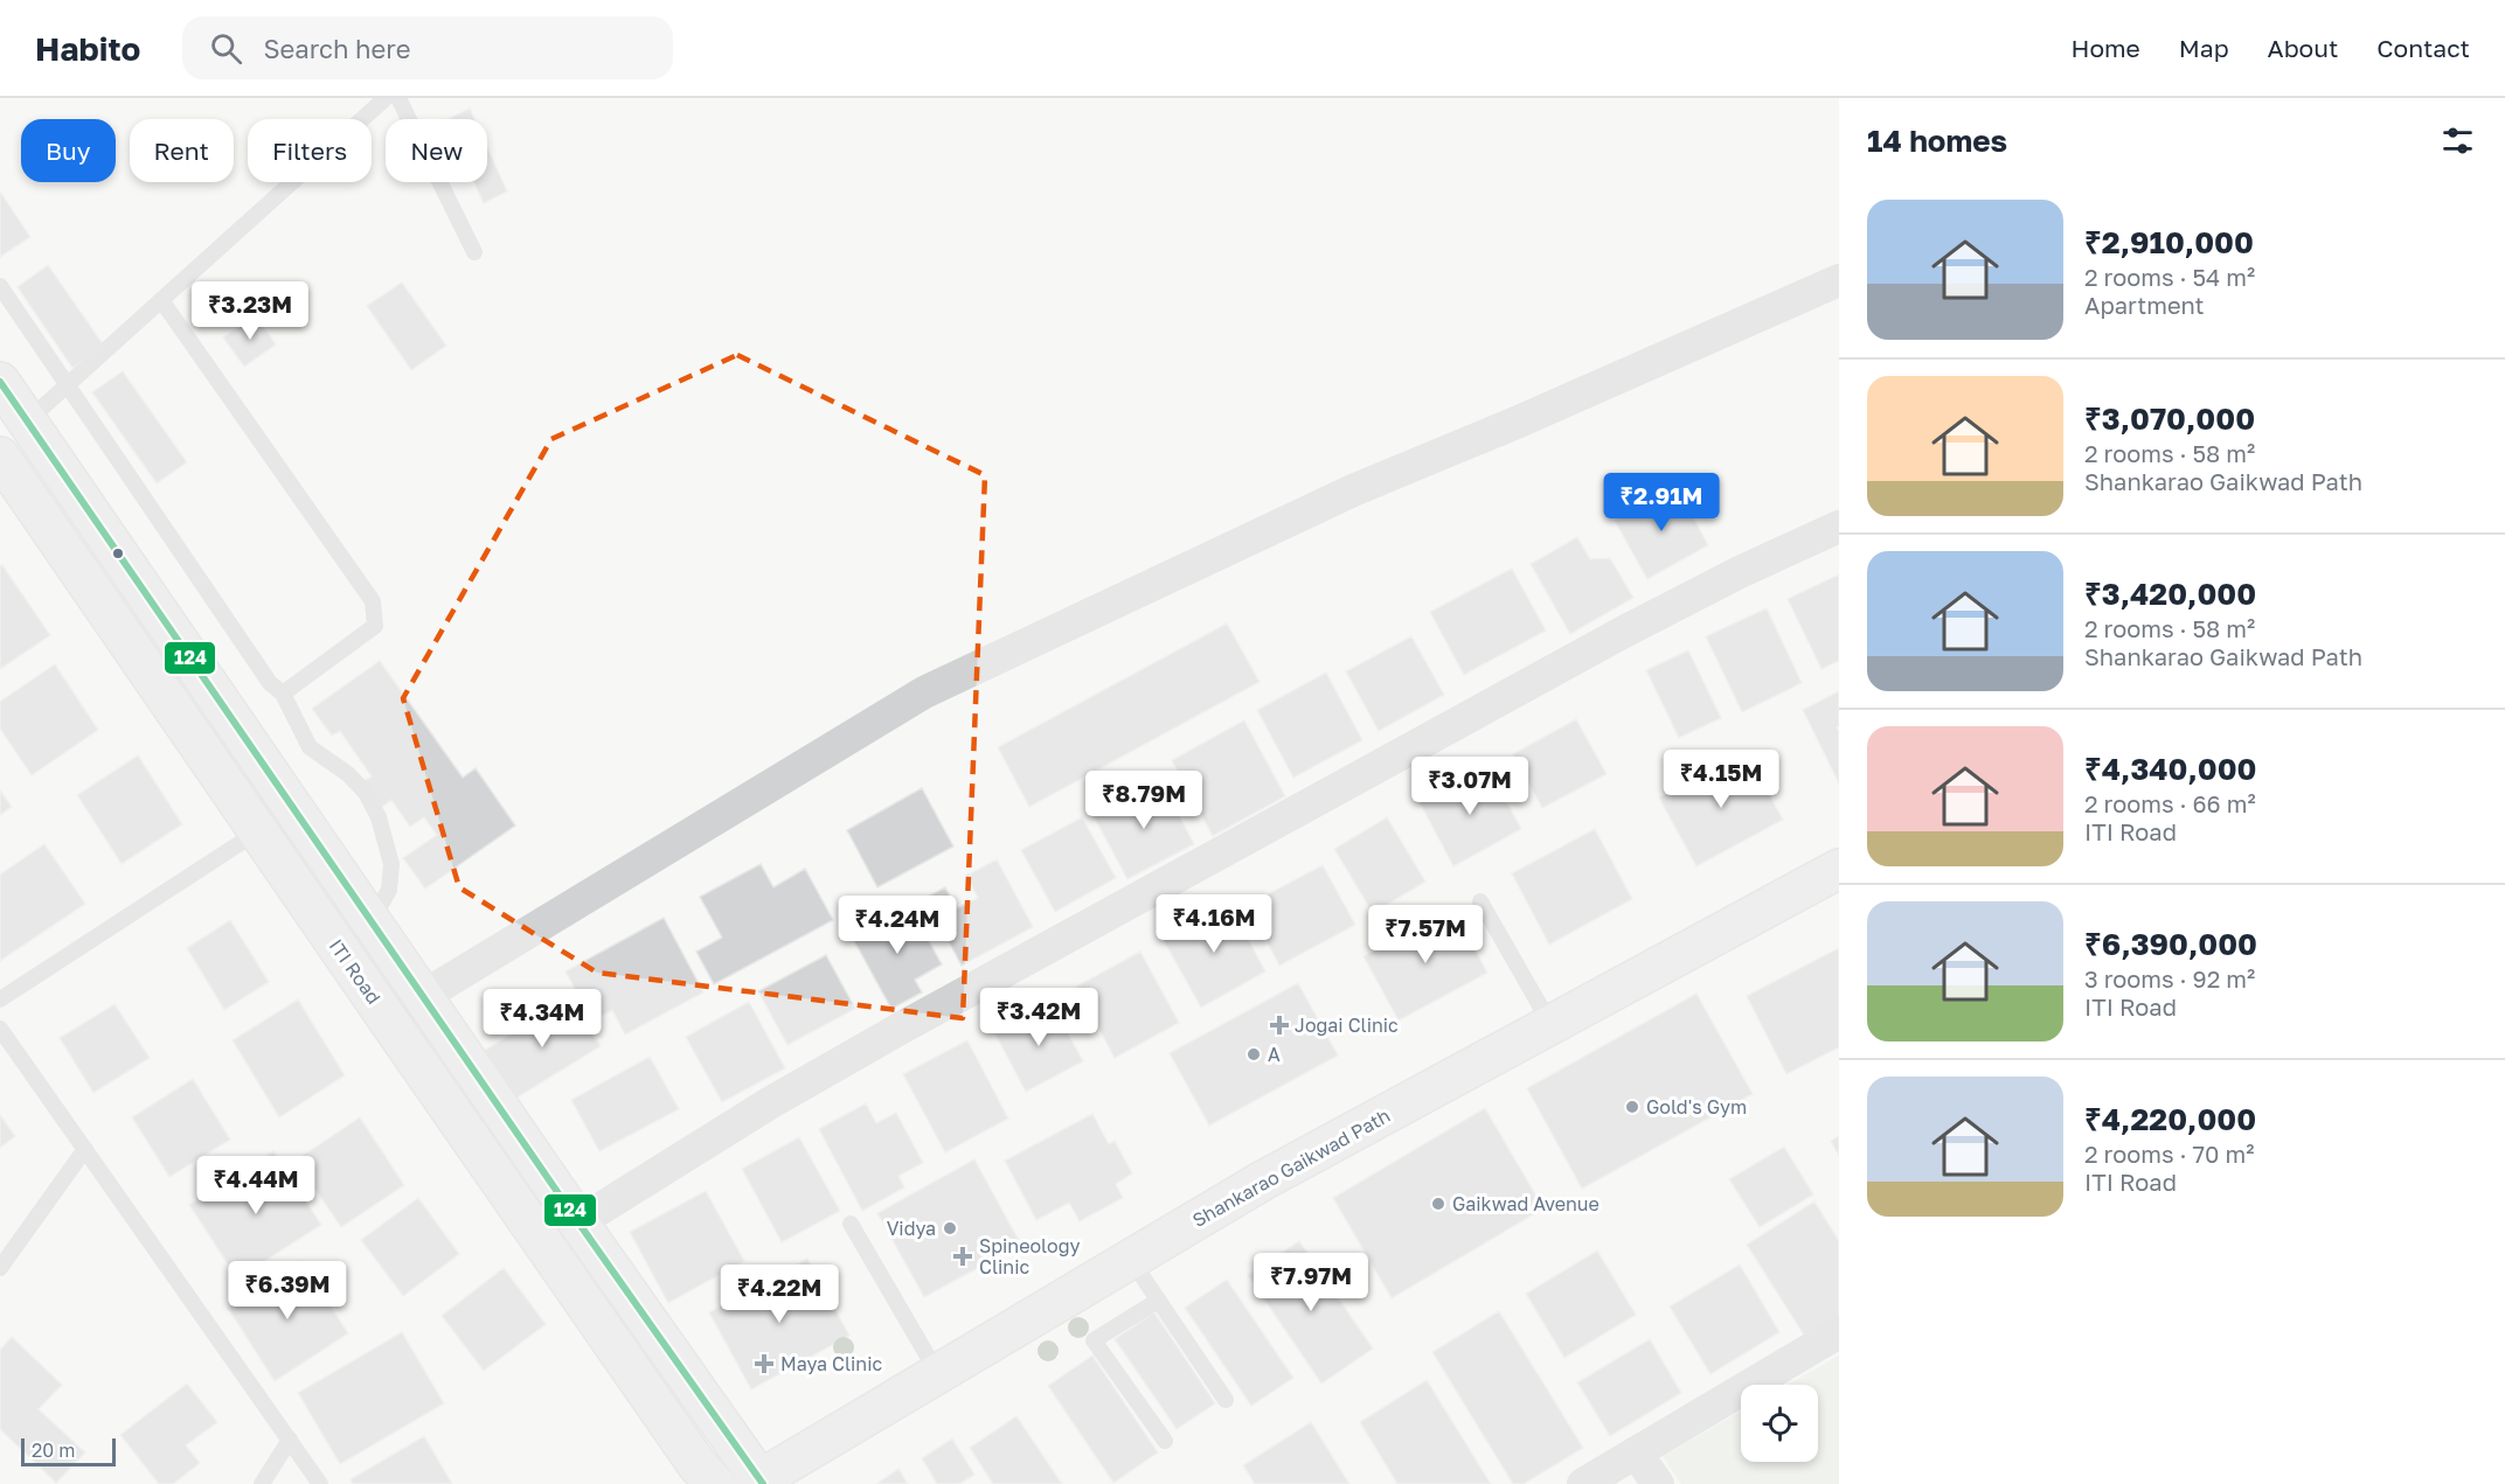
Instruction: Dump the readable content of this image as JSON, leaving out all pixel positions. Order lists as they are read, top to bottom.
{
  "streets": {
    "main road": ["ITI Road", "Shankarao Gaikwad Path"]
  },
  "places": {
    "health": ["Jogai Clinic", "Spineology Clinic", "Maya Clinic"],
    "other": [
      "A",
      "Gold's Gym",
      "Gaikwad Avenue",
      "Vidya"
    ]
  },
  "lines": ["transit line 124"],
  "scale_bar": "20 m",
  "page": {
    "header": "Habito",
    "search": "Search here",
    "nav": [
      "Home",
      "Map",
      "About",
      "Contact"
    ],
    "heading": "14 homes",
    "chip": [
      "Buy",
      "Rent",
      "Filters",
      "New"
    ],
    "list": [
      {
        "name": "₹2,910,000",
        "note": "2 rooms · 54 m² · Apartment"
      },
      {
        "name": "₹3,070,000",
        "note": "2 rooms · 58 m² · Shankarao Gaikwad Path"
      },
      {
        "name": "₹3,420,000",
        "note": "2 rooms · 58 m² · Shankarao Gaikwad Path"
      },
      {
        "name": "₹4,340,000",
        "note": "2 rooms · 66 m² · ITI Road"
      },
      {
        "name": "₹6,390,000",
        "note": "3 rooms · 92 m² · ITI Road"
      },
      {
        "name": "₹4,220,000",
        "note": "2 rooms · 70 m² · ITI Road"
      }
    ],
    "price": [
      "₹3.23M",
      "₹2.91M",
      "₹4.15M",
      "₹3.07M",
      "₹8.79M",
      "₹4.16M",
      "₹4.24M",
      "₹7.57M",
      "₹3.42M",
      "₹4.34M",
      "₹4.44M",
      "₹7.97M",
      "₹6.39M",
      "₹4.22M"
    ],
    "scale": "20 m"
  }
}
